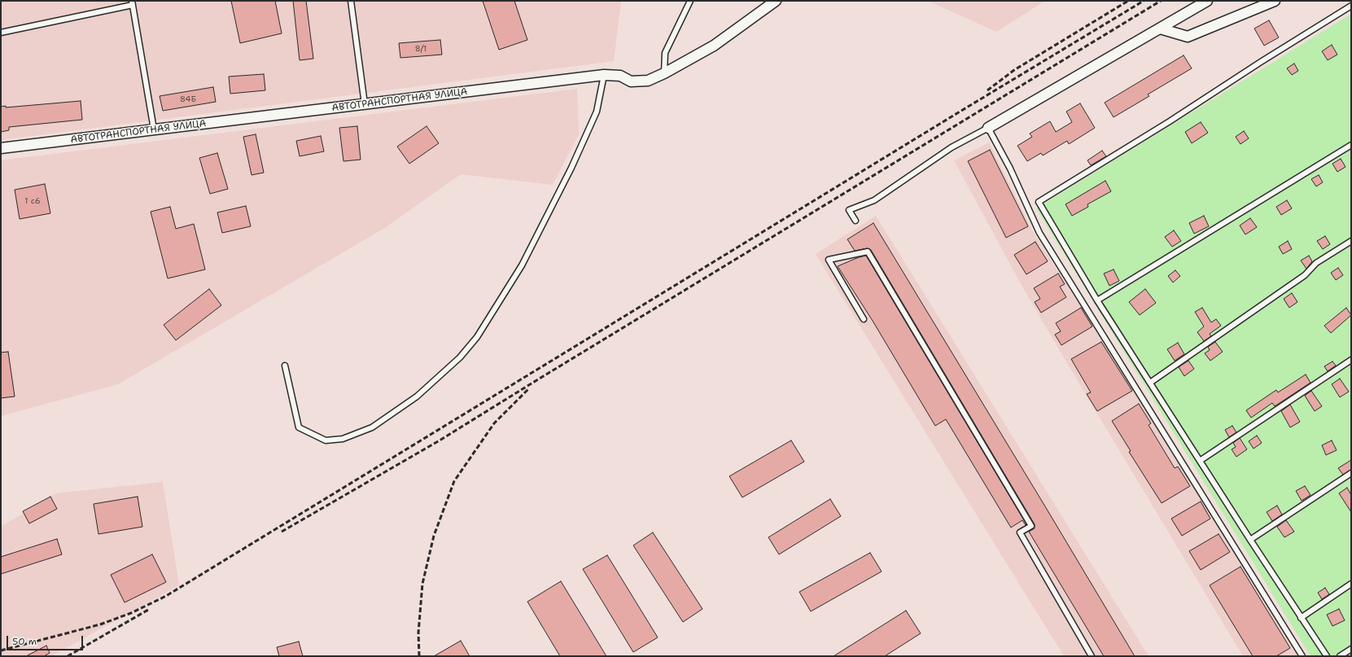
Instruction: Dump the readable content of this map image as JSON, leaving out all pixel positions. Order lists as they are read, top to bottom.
{
  "streets": {
    "street": ["АВТОТРАНСПОРТНАЯ УЛИЦА"]
  },
  "house_numbers": ["8/1", "84Б", "1 с6"],
  "scale_bar": "50 m"
}
